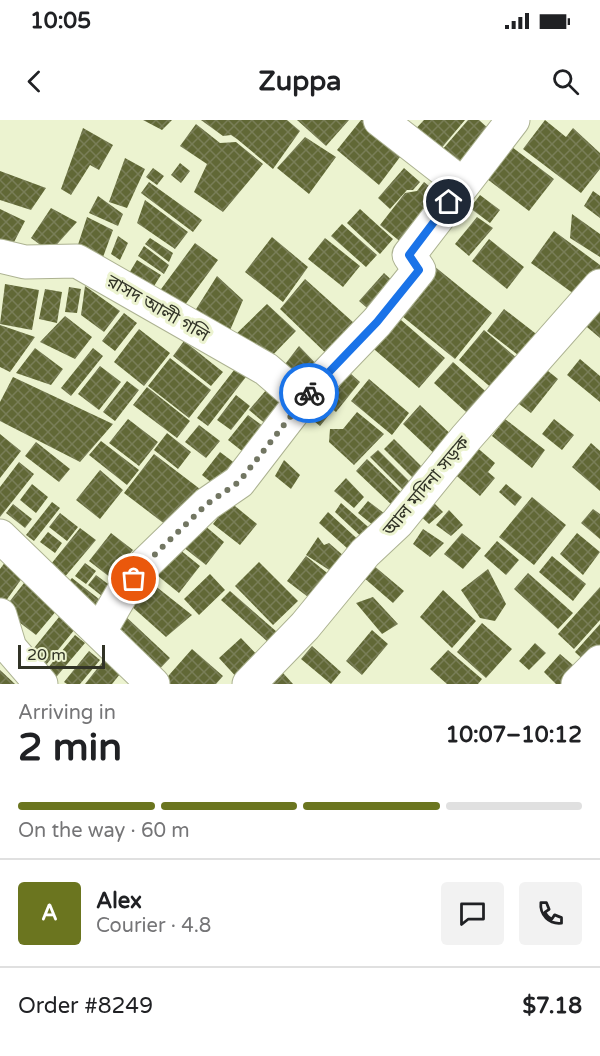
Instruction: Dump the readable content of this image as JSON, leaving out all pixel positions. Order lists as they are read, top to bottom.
{
  "streets": {
    "street": ["রাসদ আলী গলি", "আল মদিনা সড়ক"]
  },
  "scale_bar": "20 m",
  "page": {
    "status": "10:05",
    "header": "Zuppa",
    "scale": "20 m",
    "heading": ["2 min", "Arriving in", "10:07–10:12"],
    "panel": [
      "Alex",
      "Courier · 4.8",
      "Order #8249",
      "$7.18"
    ],
    "bar": "On the way · 60 m",
    "round": "A"
  }
}
